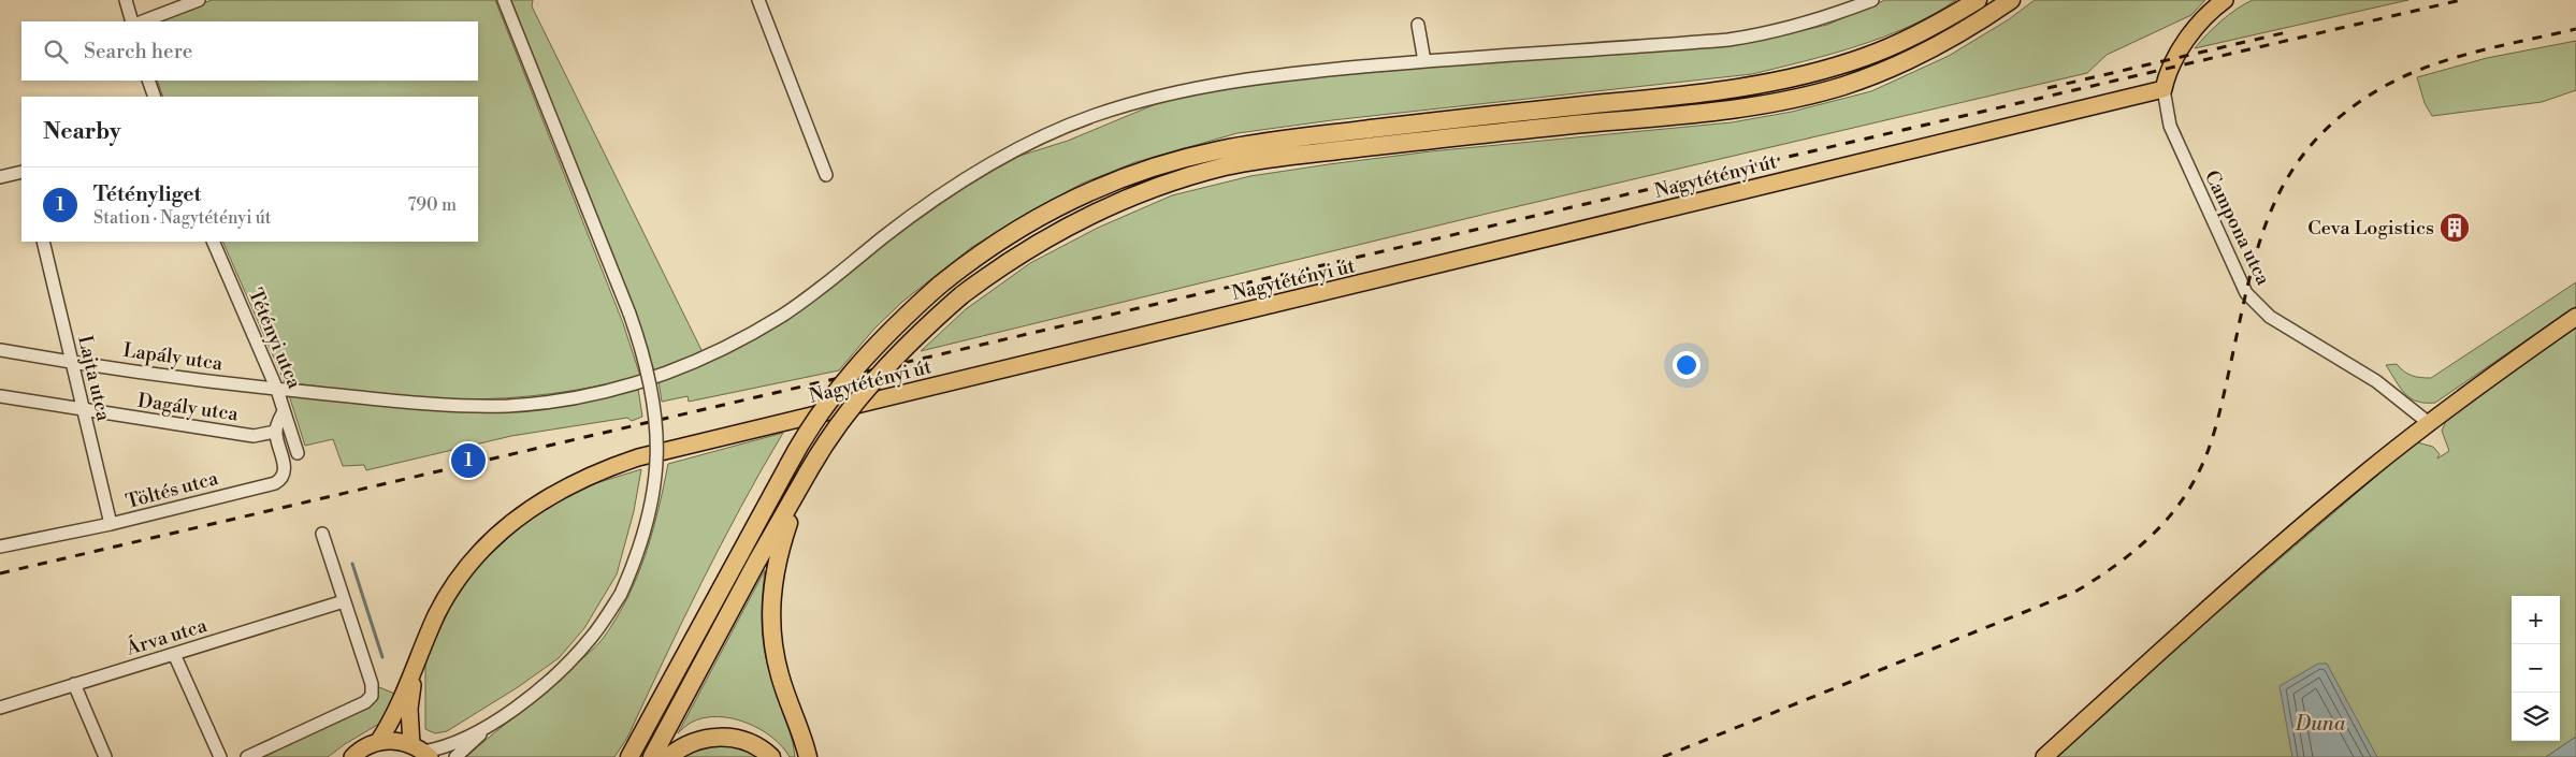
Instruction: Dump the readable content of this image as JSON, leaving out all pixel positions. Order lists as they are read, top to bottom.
{
  "streets": {
    "main road": ["Nagytétényi út"],
    "street": [
      "Campona utca",
      "Tétényi utca",
      "Lapály utca",
      "Lajta utca",
      "Dagály utca",
      "Töltés utca",
      "Árva utca"
    ]
  },
  "crossings": [
    ["Nagytétényi út", "Campona utca"],
    ["Tétényi utca", "Lapály utca"],
    ["Lapály utca", "Lajta utca"],
    ["Lajta utca", "Dagály utca"],
    ["Lajta utca", "Töltés utca"],
    ["Dagály utca", "Töltés utca"]
  ],
  "water": ["Duna"],
  "places": {
    "building": ["Ceva Logistics"]
  },
  "page": {
    "search": "Search here",
    "heading": "Nearby",
    "list": [
      {
        "mark": "1",
        "name": "Tétényliget",
        "note": "Station · Nagytétényi út",
        "value": "790 m"
      }
    ],
    "pins": "1",
    "map_buttons": ["+", "−"]
  }
}
